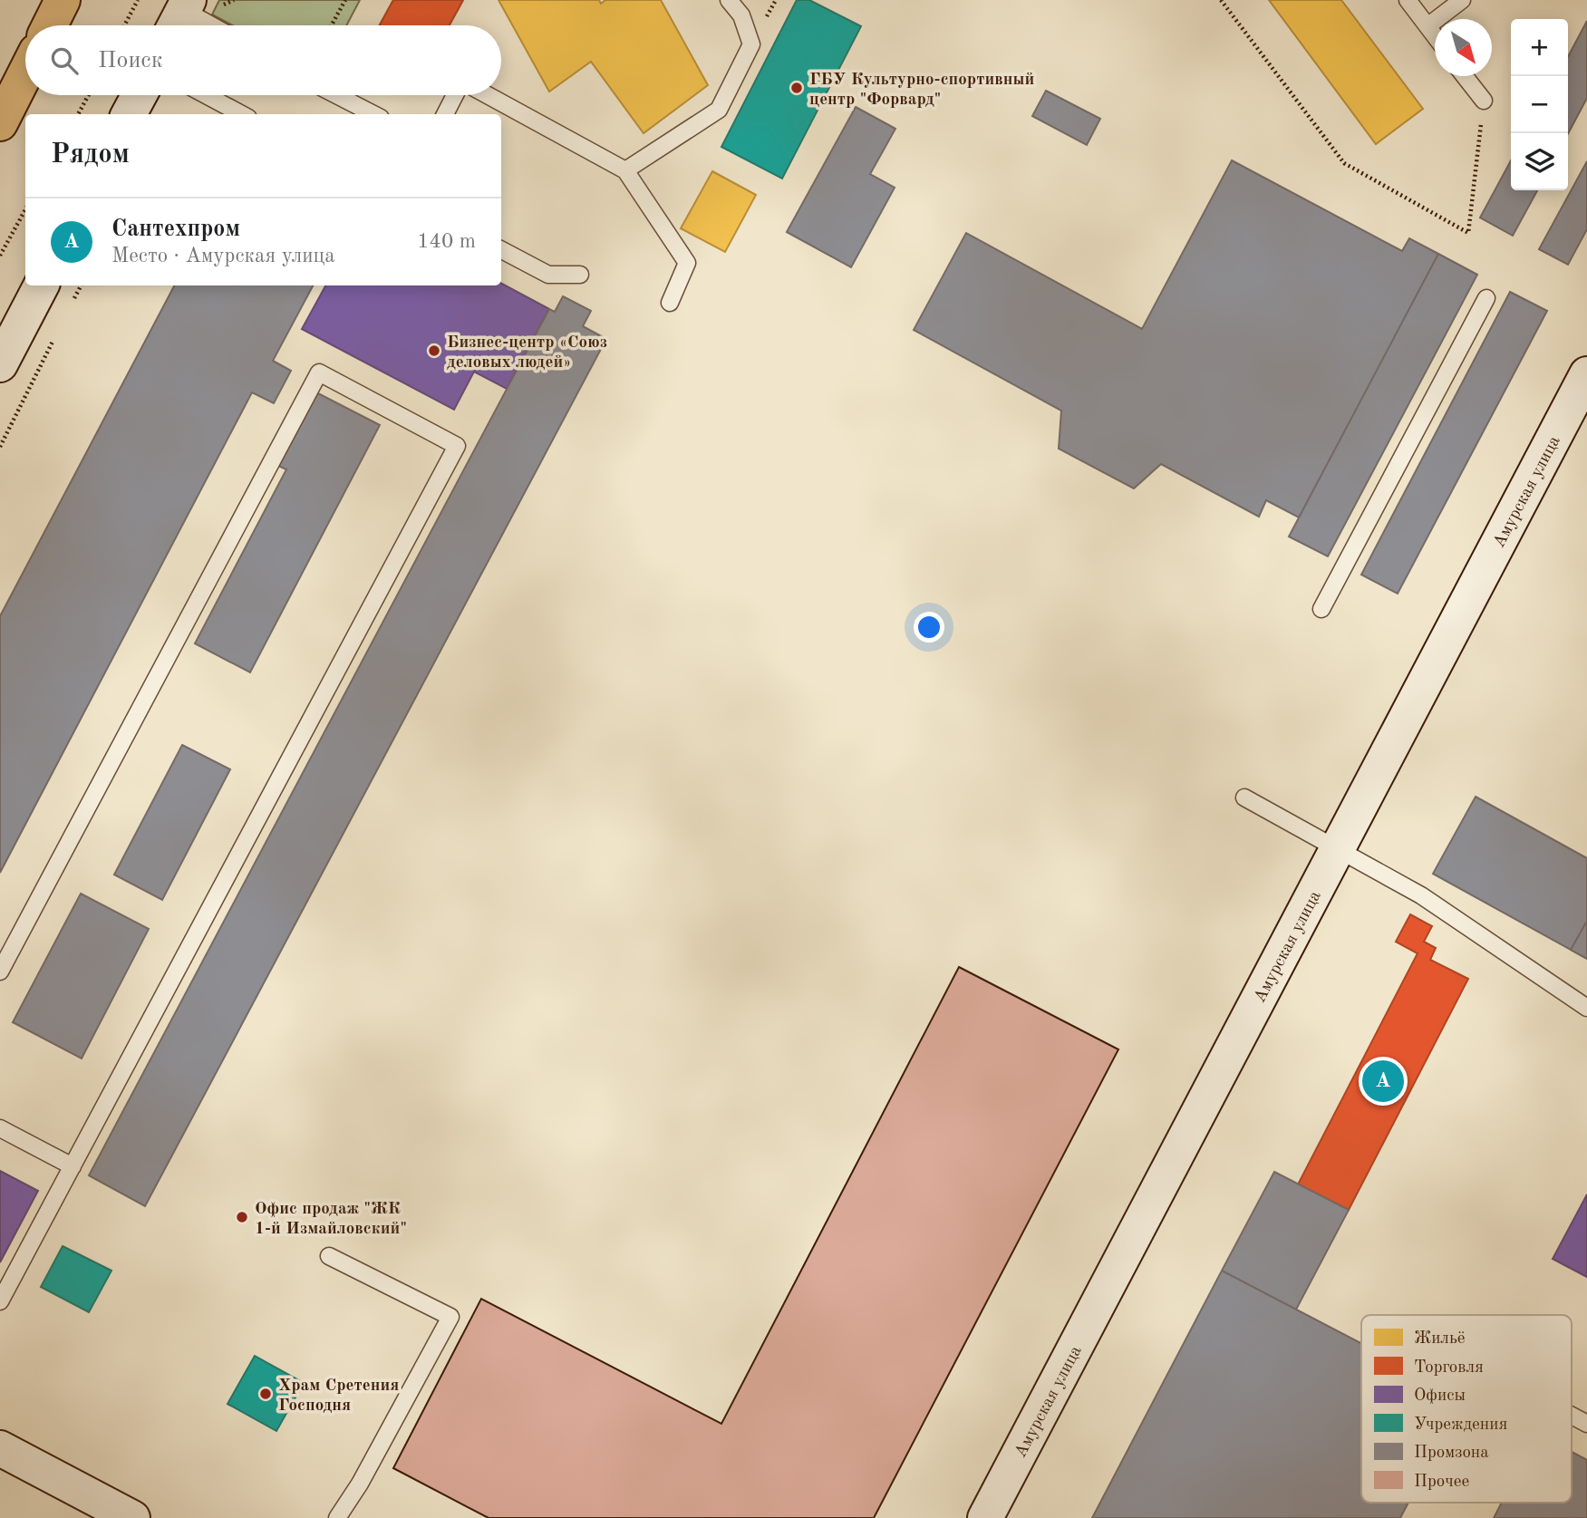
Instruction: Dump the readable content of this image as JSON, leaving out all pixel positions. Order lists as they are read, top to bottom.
{
  "streets": {
    "street": ["Амурская улица"]
  },
  "places": [
    "ГБУ Культурно-спортивный центр \"Форвард\"",
    "Бизнес-центр «Союз деловых людей»",
    "Офис продаж \"ЖК 1-й Измайловский\"",
    "Храм Сретения Господня"
  ],
  "legend": [
    "Жильё",
    "Торговля",
    "Офисы",
    "Учреждения",
    "Промзона",
    "Прочее"
  ],
  "north": "bottom right",
  "page": {
    "map_buttons": ["+", "−"],
    "search": "Поиск",
    "heading": "Рядом",
    "list": [
      {
        "mark": "A",
        "name": "Сантехпром",
        "note": "Место · Амурская улица",
        "value": "140 m"
      }
    ],
    "pins": "A"
  }
}
